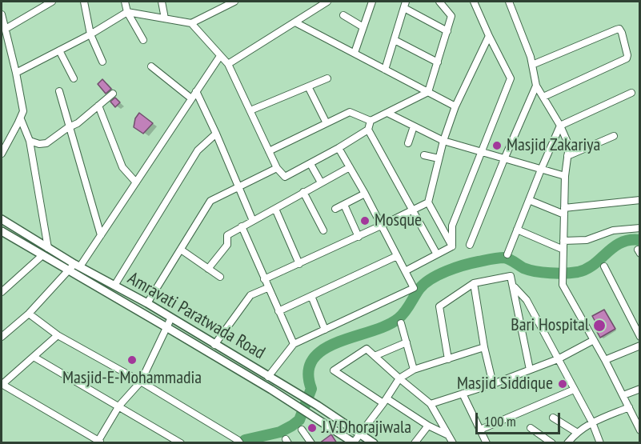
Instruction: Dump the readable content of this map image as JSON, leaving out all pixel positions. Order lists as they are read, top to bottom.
{
  "streets": {
    "main road": ["Amravati Paratwada Road"]
  },
  "places": [
    "Masjid Zakariya",
    "Mosque",
    "Bari Hospital",
    "Masjid-E-Mohammadia",
    "Masjid Siddique",
    "J.V.Dhorajiwala"
  ],
  "scale_bar": "100 m"
}
